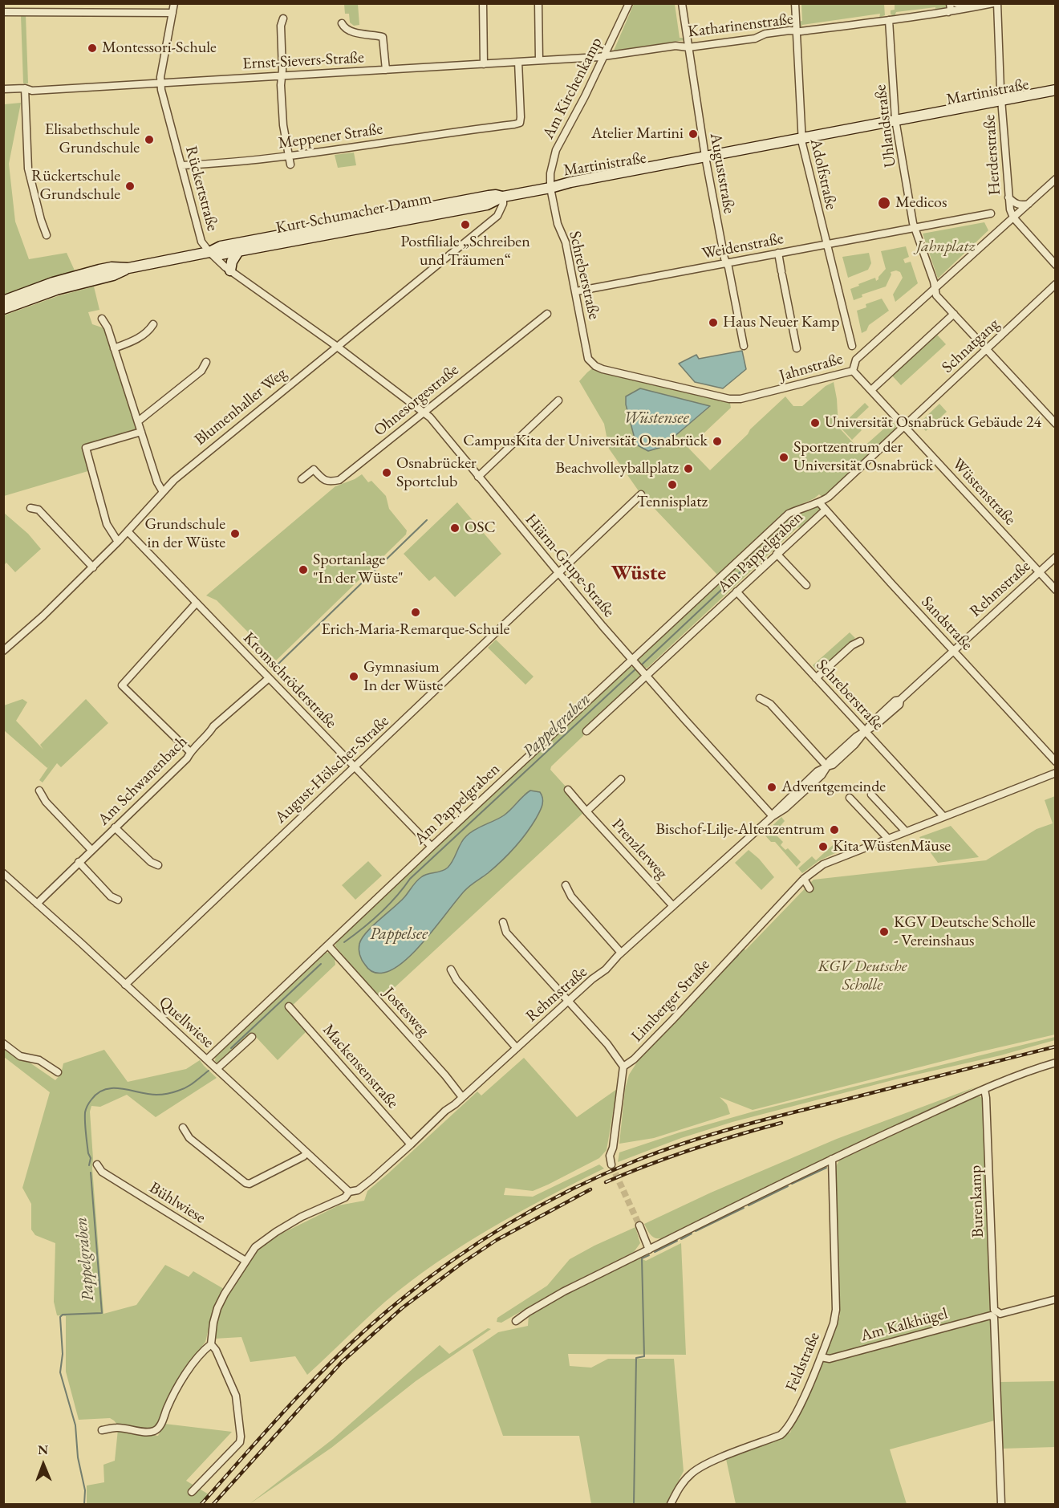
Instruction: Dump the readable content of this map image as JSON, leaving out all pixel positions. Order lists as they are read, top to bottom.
{
  "streets": {
    "main road": ["Martinistraße", "Kurt-Schumacher-Damm"],
    "street": [
      "Katharinenstraße",
      "Ernst-Sievers-Straße",
      "Am Kirchenkamp",
      "Uhlandstraße",
      "Meppener Straße",
      "Herderstraße",
      "Auguststraße",
      "Adolfstraße",
      "Rückertstraße",
      "Weidenstraße",
      "Schreberstraße",
      "Schnatgang",
      "Jahnstraße",
      "Ohnesorgestraße",
      "Blumenhaller Weg",
      "Wüstenstraße",
      "Am Pappelgraben",
      "Hiärm-Grupe-Straße",
      "Rehmstraße",
      "Sandstraße",
      "Kromschröderstraße",
      "August-Hölscher-Straße",
      "Am Schwanenbach",
      "Prenzlerweg",
      "Limberger Straße",
      "Jostesweg",
      "Quellwiese",
      "Mackensenstraße",
      "Burenkamp",
      "Bühlwiese",
      "Am Kalkhügel",
      "Feldstraße"
    ]
  },
  "crossings": [
    ["Katharinenstraße", "Ernst-Sievers-Straße"],
    ["Katharinenstraße", "Am Kirchenkamp"],
    ["Katharinenstraße", "Uhlandstraße"],
    ["Katharinenstraße", "Auguststraße"],
    ["Katharinenstraße", "Adolfstraße"],
    ["Ernst-Sievers-Straße", "Am Kirchenkamp"],
    ["Ernst-Sievers-Straße", "Meppener Straße"],
    ["Ernst-Sievers-Straße", "Rückertstraße"],
    ["Am Kirchenkamp", "Martinistraße"],
    ["Am Kirchenkamp", "Kurt-Schumacher-Damm"],
    ["Am Kirchenkamp", "Schreberstraße"],
    ["Martinistraße", "Uhlandstraße"],
    ["Martinistraße", "Herderstraße"],
    ["Martinistraße", "Auguststraße"],
    ["Martinistraße", "Adolfstraße"],
    ["Martinistraße", "Kurt-Schumacher-Damm"],
    ["Martinistraße", "Schreberstraße"],
    ["Uhlandstraße", "Weidenstraße"],
    ["Meppener Straße", "Rückertstraße"],
    ["Herderstraße", "Jahnstraße"],
    ["Auguststraße", "Weidenstraße"],
    ["Adolfstraße", "Weidenstraße"],
    ["Rückertstraße", "Kurt-Schumacher-Damm"],
    ["Rückertstraße", "Blumenhaller Weg"],
    ["Rückertstraße", "Hiärm-Grupe-Straße"],
    ["Kurt-Schumacher-Damm", "Schreberstraße"],
    ["Kurt-Schumacher-Damm", "Blumenhaller Weg"],
    ["Weidenstraße", "Schreberstraße"],
    ["Schreberstraße", "Jahnstraße"],
    ["Schreberstraße", "Am Pappelgraben"],
    ["Schreberstraße", "Rehmstraße"],
    ["Schreberstraße", "Limberger Straße"],
    ["Schnatgang", "Wüstenstraße"],
    ["Schnatgang", "Am Pappelgraben"],
    ["Jahnstraße", "Wüstenstraße"],
    ["Ohnesorgestraße", "Hiärm-Grupe-Straße"],
    ["Blumenhaller Weg", "Hiärm-Grupe-Straße"],
    ["Blumenhaller Weg", "Kromschröderstraße"],
    ["Wüstenstraße", "Am Pappelgraben"],
    ["Wüstenstraße", "Rehmstraße"],
    ["Am Pappelgraben", "Hiärm-Grupe-Straße"],
    ["Am Pappelgraben", "Sandstraße"],
    ["Am Pappelgraben", "Kromschröderstraße"],
    ["Am Pappelgraben", "Jostesweg"],
    ["Am Pappelgraben", "Quellwiese"],
    ["Hiärm-Grupe-Straße", "Rehmstraße"],
    ["Hiärm-Grupe-Straße", "August-Hölscher-Straße"],
    ["Rehmstraße", "Sandstraße"],
    ["Rehmstraße", "Prenzlerweg"],
    ["Rehmstraße", "Jostesweg"],
    ["Rehmstraße", "Quellwiese"],
    ["Rehmstraße", "Mackensenstraße"],
    ["Kromschröderstraße", "August-Hölscher-Straße"],
    ["Kromschröderstraße", "Am Schwanenbach"],
    ["August-Hölscher-Straße", "Quellwiese"],
    ["Am Schwanenbach", "Quellwiese"],
    ["Burenkamp", "Am Kalkhügel"],
    ["Am Kalkhügel", "Feldstraße"]
  ],
  "districts": ["Wüste"],
  "water": ["Wüstensee", "Pappelgraben", "Pappelsee"],
  "parks": ["Jahnplatz", "KGV Deutsche Scholle"],
  "places": [
    "Montessori-Schule",
    "Atelier Martini",
    "Elisabethschule Grundschule",
    "Rückertschule Grundschule",
    "Medicos",
    "Postfiliale „Schreiben und Träumen“",
    "Haus Neuer Kamp",
    "Universität Osnabrück Gebäude 24",
    "CampusKita der Universität Osnabrück",
    "Sportzentrum der Universität Osnabrück",
    "Beachvolleyballplatz",
    "Osnabrücker Sportclub",
    "Tennisplatz",
    "OSC",
    "Grundschule in der Wüste",
    "Sportanlage \"In der Wüste\"",
    "Erich-Maria-Remarque-Schule",
    "Gymnasium In der Wüste",
    "Adventgemeinde",
    "Bischof-Lilje-Altenzentrum",
    "Kita WüstenMäuse",
    "KGV Deutsche Scholle - Vereinshaus"
  ],
  "north": "top"
}
